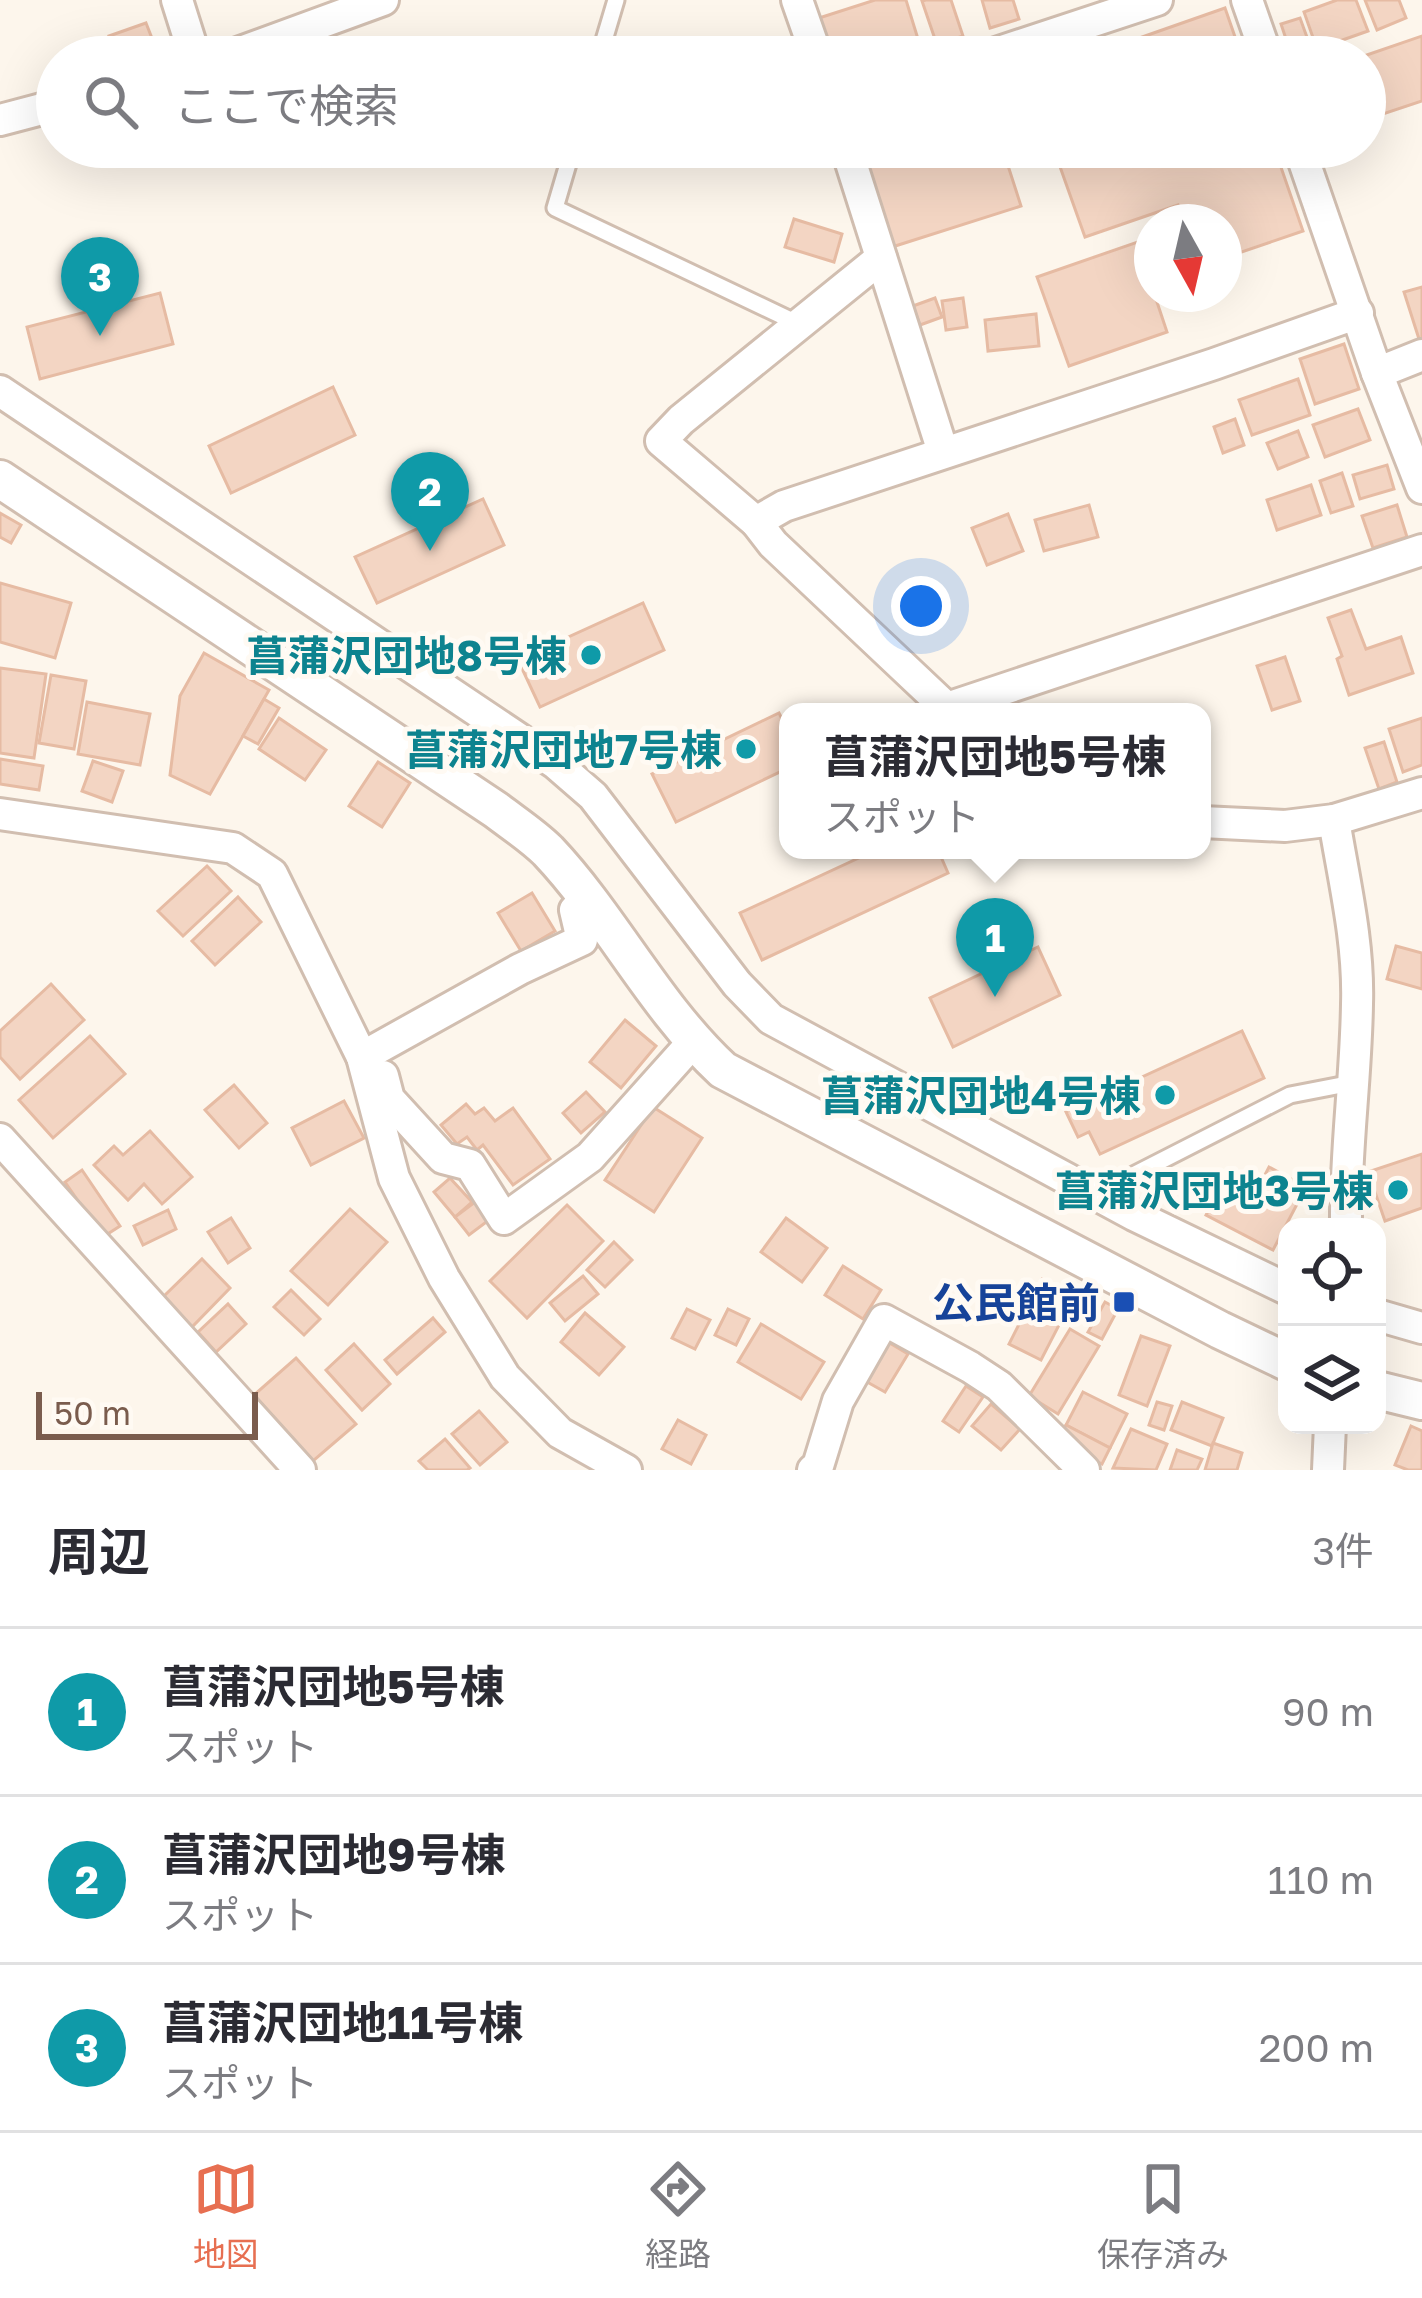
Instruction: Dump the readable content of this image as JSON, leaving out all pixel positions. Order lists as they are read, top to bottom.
{
  "places": {
    "other": [
      "菖蒲沢団地8号棟",
      "菖蒲沢団地7号棟",
      "菖蒲沢団地4号棟",
      "菖蒲沢団地3号棟"
    ],
    "transit": ["公民館前"]
  },
  "scale_bar": "50 m",
  "north": "bottom",
  "page": {
    "search": "ここで検索",
    "pins": ["3", "2", "1"],
    "popup": ["菖蒲沢団地5号棟", "スポット"],
    "scale": "50 m",
    "heading": ["周辺", "3件"],
    "list": [
      {
        "mark": "1",
        "name": "菖蒲沢団地5号棟",
        "note": "スポット",
        "value": "90 m"
      },
      {
        "mark": "2",
        "name": "菖蒲沢団地9号棟",
        "note": "スポット",
        "value": "110 m"
      },
      {
        "mark": "3",
        "name": "菖蒲沢団地11号棟",
        "note": "スポット",
        "value": "200 m"
      }
    ],
    "nav": ["地図", "経路", "保存済み"]
  }
}
